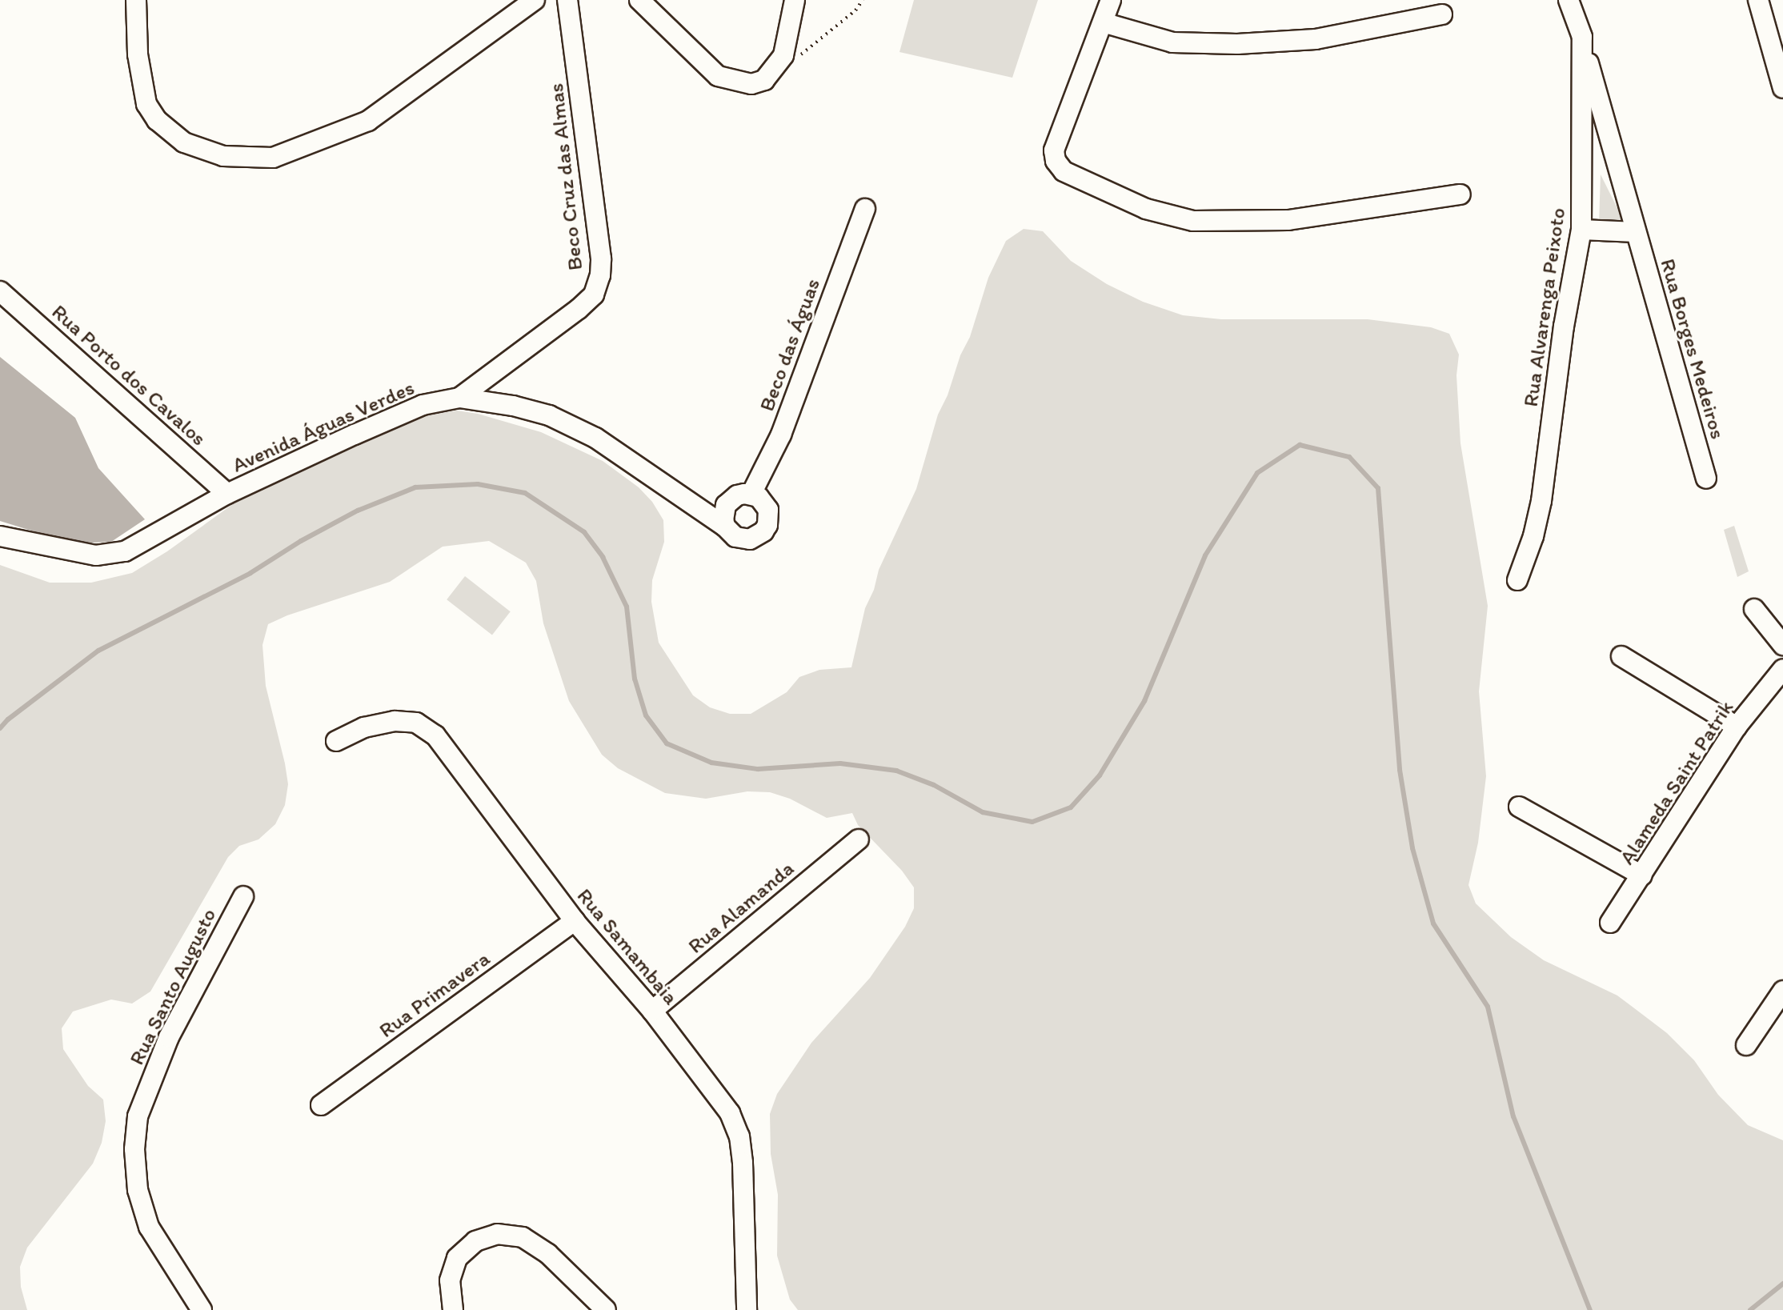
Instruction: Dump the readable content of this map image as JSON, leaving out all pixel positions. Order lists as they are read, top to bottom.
{
  "streets": {
    "street": [
      "Beco Cruz das Almas",
      "Rua Alvarenga Peixoto",
      "Beco das Águas",
      "Rua Borges Medeiros",
      "Rua Porto dos Cavalos",
      "Avenida Águas Verdes",
      "Alameda Saint Patrik",
      "Rua Alamanda",
      "Rua Samambaia",
      "Rua Santo Augusto",
      "Rua Primavera"
    ]
  },
  "crossings": [
    ["Beco Cruz das Almas", "Avenida Águas Verdes"],
    ["Rua Alvarenga Peixoto", "Rua Borges Medeiros"],
    ["Beco das Águas", "Avenida Águas Verdes"],
    ["Rua Porto dos Cavalos", "Avenida Águas Verdes"],
    ["Rua Alamanda", "Rua Samambaia"],
    ["Rua Samambaia", "Rua Primavera"]
  ]
}
